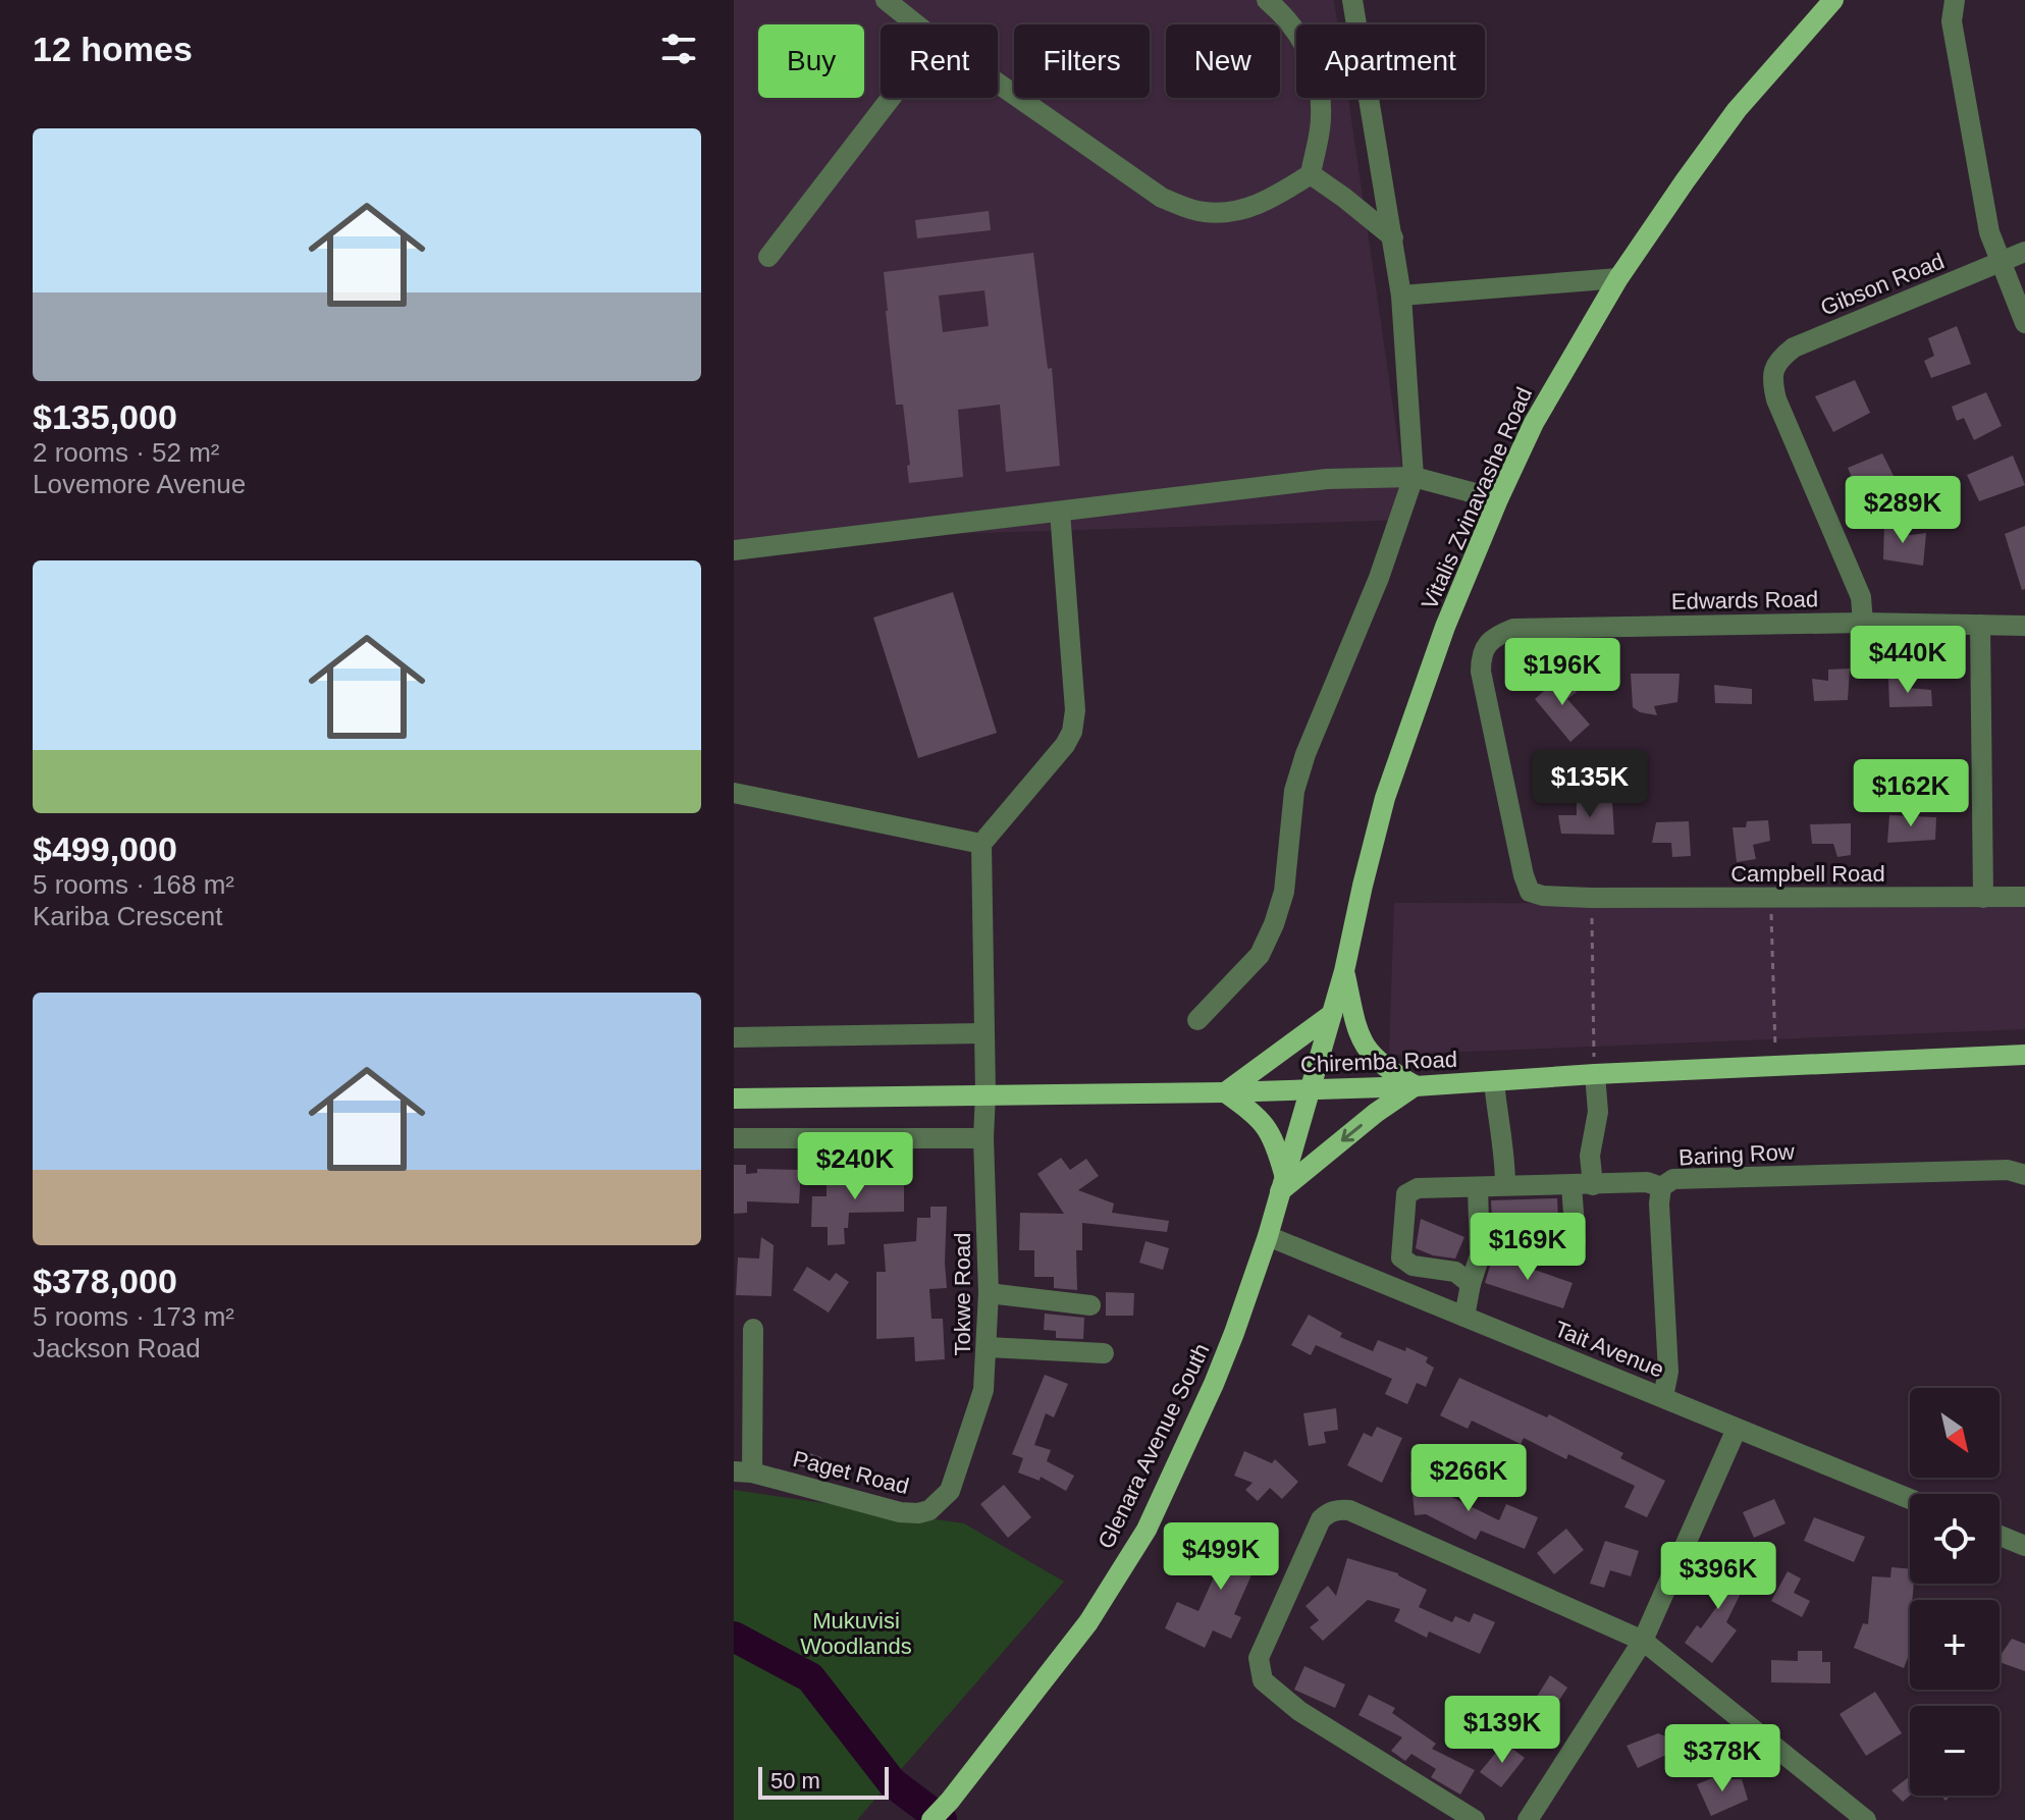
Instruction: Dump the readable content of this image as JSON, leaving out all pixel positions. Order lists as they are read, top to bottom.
{
  "streets": {
    "main road": ["Vitalis Zvinavashe Road", "Chiremba Road", "Glenara Avenue South"],
    "street": [
      "Gibson Road",
      "Edwards Road",
      "Campbell Road",
      "Baring Row",
      "Tokwe Road",
      "Tait Avenue",
      "Paget Road"
    ]
  },
  "crossings": [
    ["Gibson Road", "Edwards Road"],
    ["Vitalis Zvinavashe Road", "Chiremba Road"],
    ["Vitalis Zvinavashe Road", "Glenara Avenue South"],
    ["Edwards Road", "Campbell Road"],
    ["Chiremba Road", "Tokwe Road"],
    ["Chiremba Road", "Glenara Avenue South"],
    ["Baring Row", "Tait Avenue"],
    ["Tokwe Road", "Paget Road"],
    ["Tait Avenue", "Glenara Avenue South"]
  ],
  "parks": ["Mukuvisi Woodlands"],
  "scale_bar": "50 m",
  "north": "bottom right",
  "page": {
    "heading": "12 homes",
    "chip": [
      "Buy",
      "Rent",
      "Filters",
      "New",
      "Apartment"
    ],
    "list": [
      {
        "name": "$135,000",
        "note": "2 rooms · 52 m² · Lovemore Avenue"
      },
      {
        "name": "$499,000",
        "note": "5 rooms · 168 m² · Kariba Crescent"
      },
      {
        "name": "$378,000",
        "note": "5 rooms · 173 m² · Jackson Road"
      }
    ],
    "price": [
      "$289K",
      "$440K",
      "$196K",
      "$135K",
      "$162K",
      "$240K",
      "$169K",
      "$266K",
      "$499K",
      "$396K",
      "$139K",
      "$378K"
    ],
    "map_buttons": ["+", "−"],
    "scale": "50 m"
  }
}
